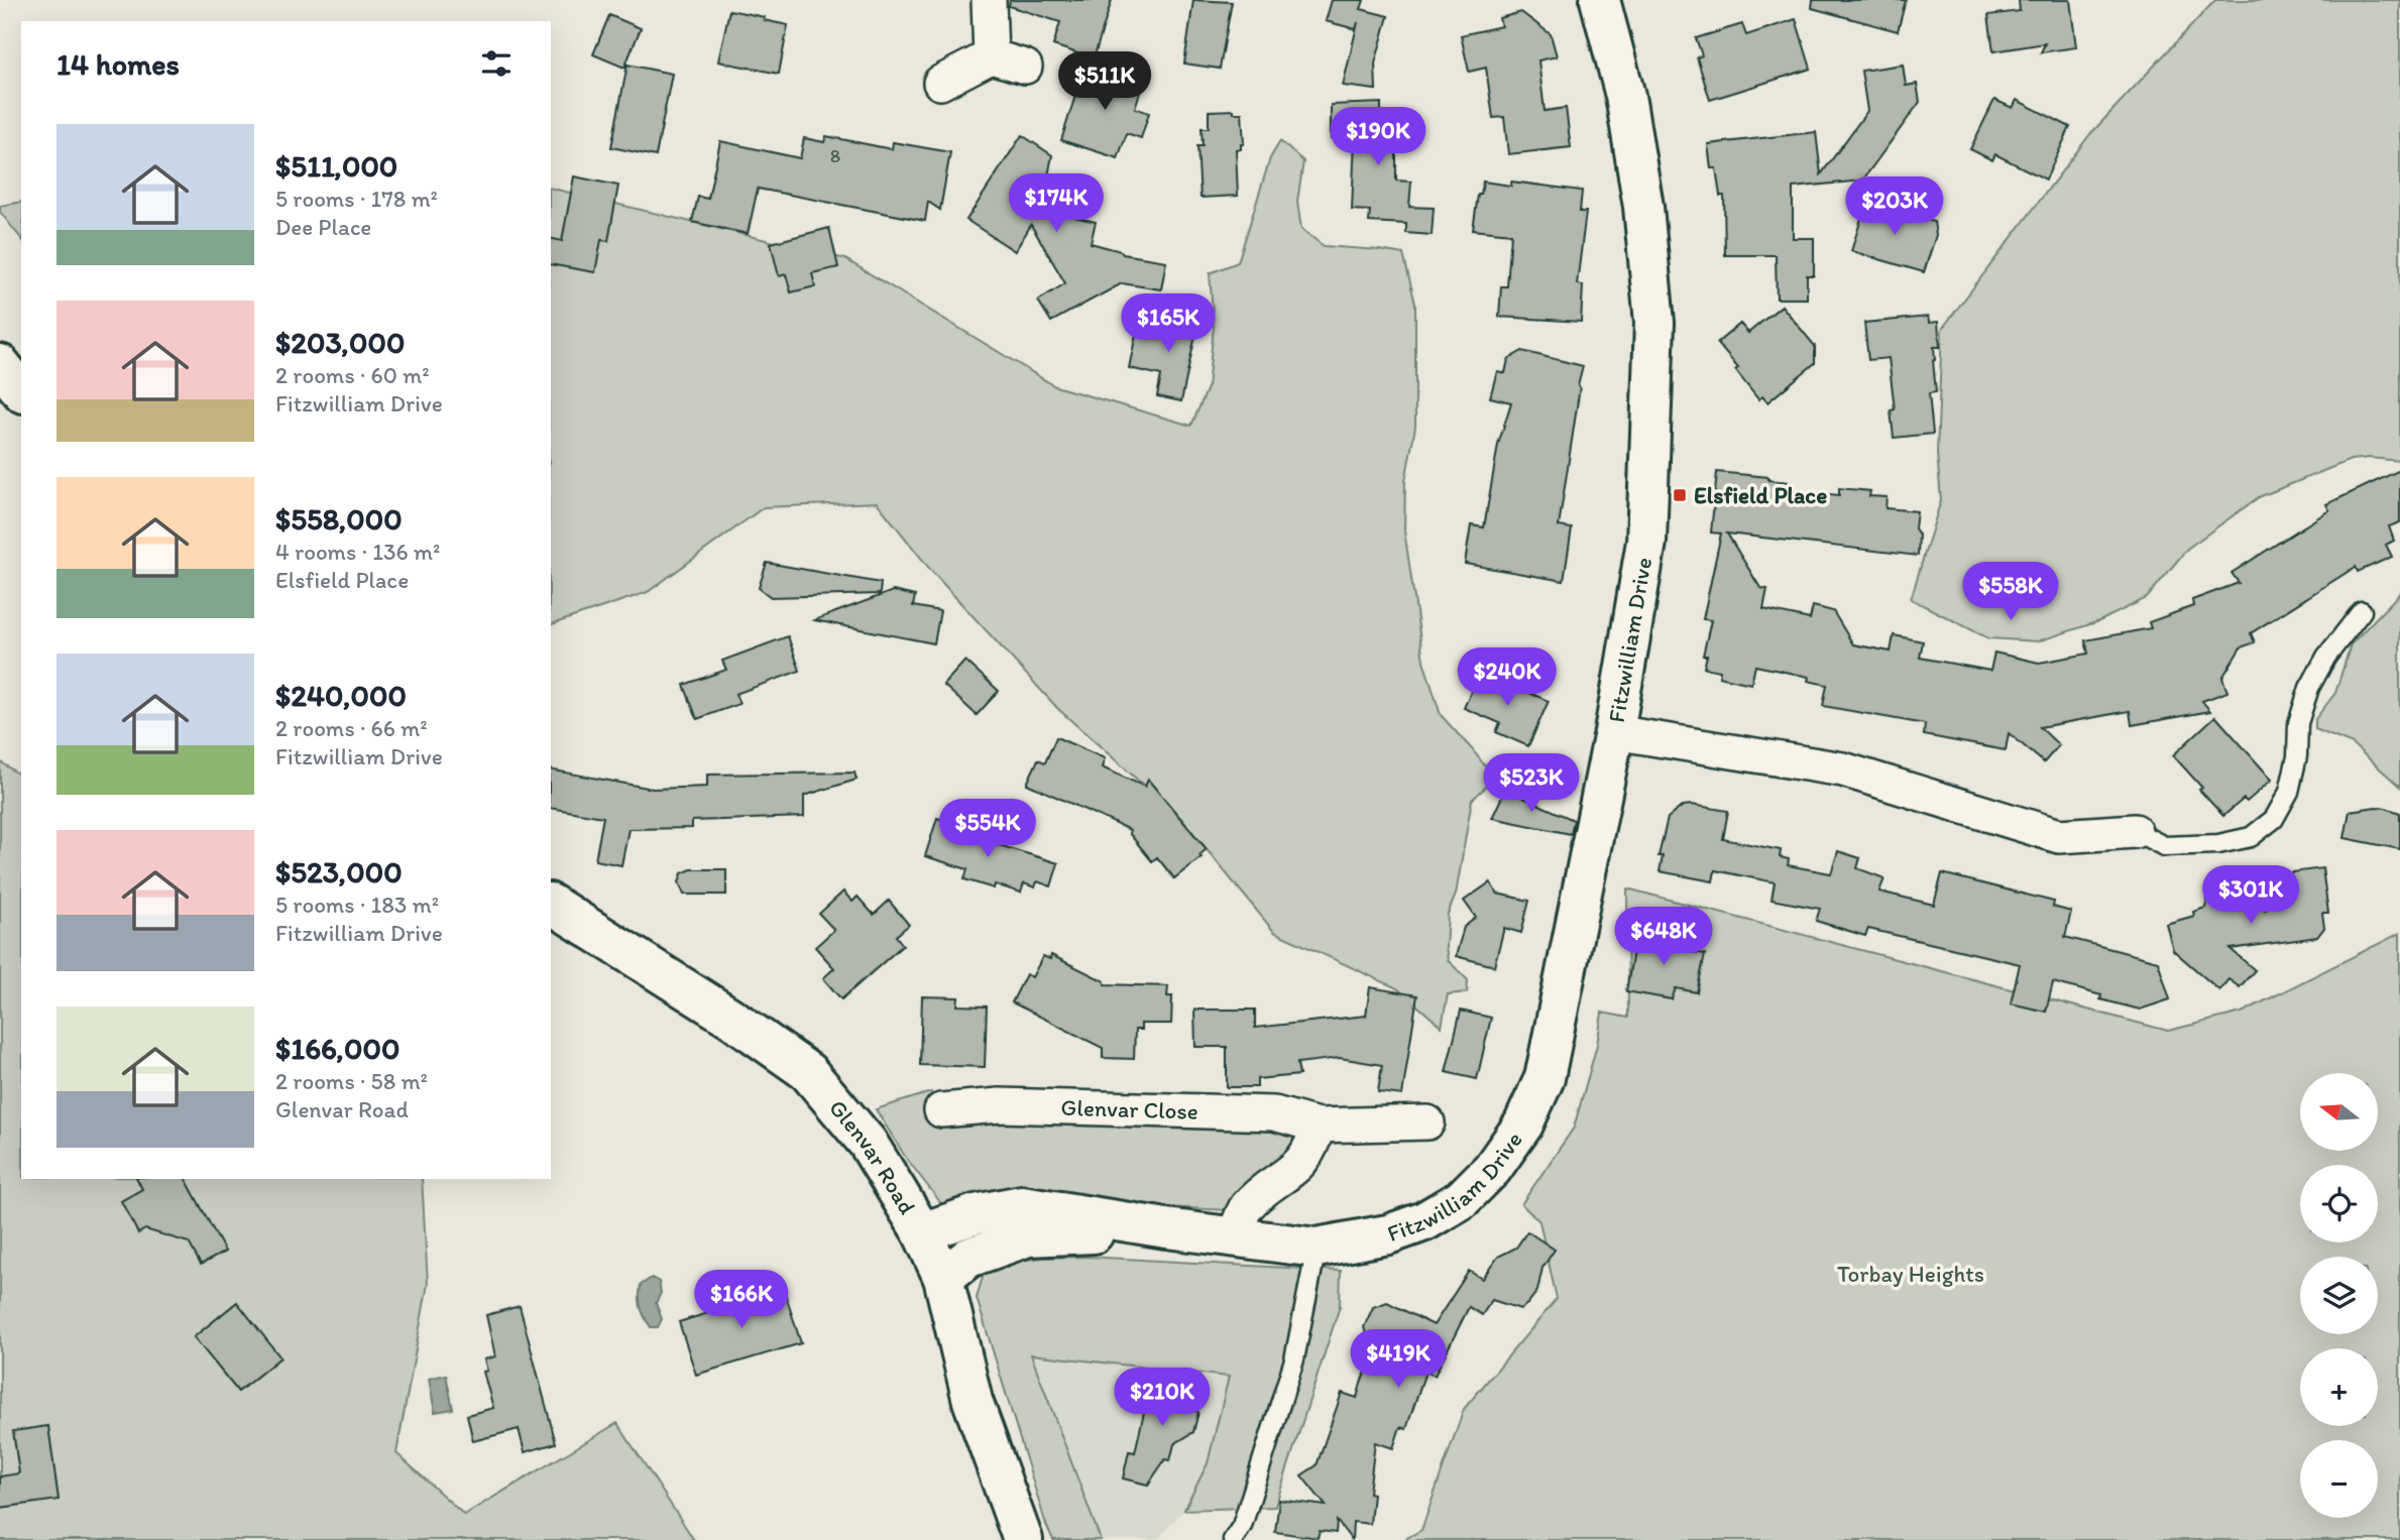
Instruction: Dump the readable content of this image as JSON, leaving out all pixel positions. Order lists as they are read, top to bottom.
{
  "streets": {
    "street": ["Fitzwilliam Drive", "Glenvar Close", "Glenvar Road"]
  },
  "crossings": [
    ["Fitzwilliam Drive", "Glenvar Road"]
  ],
  "parks": ["Torbay Heights"],
  "places": {
    "transit": ["Elsfield Place"]
  },
  "house_numbers": ["8"],
  "north": "left",
  "page": {
    "heading": "14 homes",
    "price": [
      "$511K",
      "$190K",
      "$174K",
      "$203K",
      "$165K",
      "$558K",
      "$240K",
      "$523K",
      "$554K",
      "$301K",
      "$648K",
      "$166K",
      "$419K",
      "$210K"
    ],
    "list": [
      {
        "name": "$511,000",
        "note": "5 rooms · 178 m² · Dee Place"
      },
      {
        "name": "$203,000",
        "note": "2 rooms · 60 m² · Fitzwilliam Drive"
      },
      {
        "name": "$558,000",
        "note": "4 rooms · 136 m² · Elsfield Place"
      },
      {
        "name": "$240,000",
        "note": "2 rooms · 66 m² · Fitzwilliam Drive"
      },
      {
        "name": "$523,000",
        "note": "5 rooms · 183 m² · Fitzwilliam Drive"
      },
      {
        "name": "$166,000",
        "note": "2 rooms · 58 m² · Glenvar Road"
      }
    ],
    "map_buttons": ["+", "−"]
  }
}
